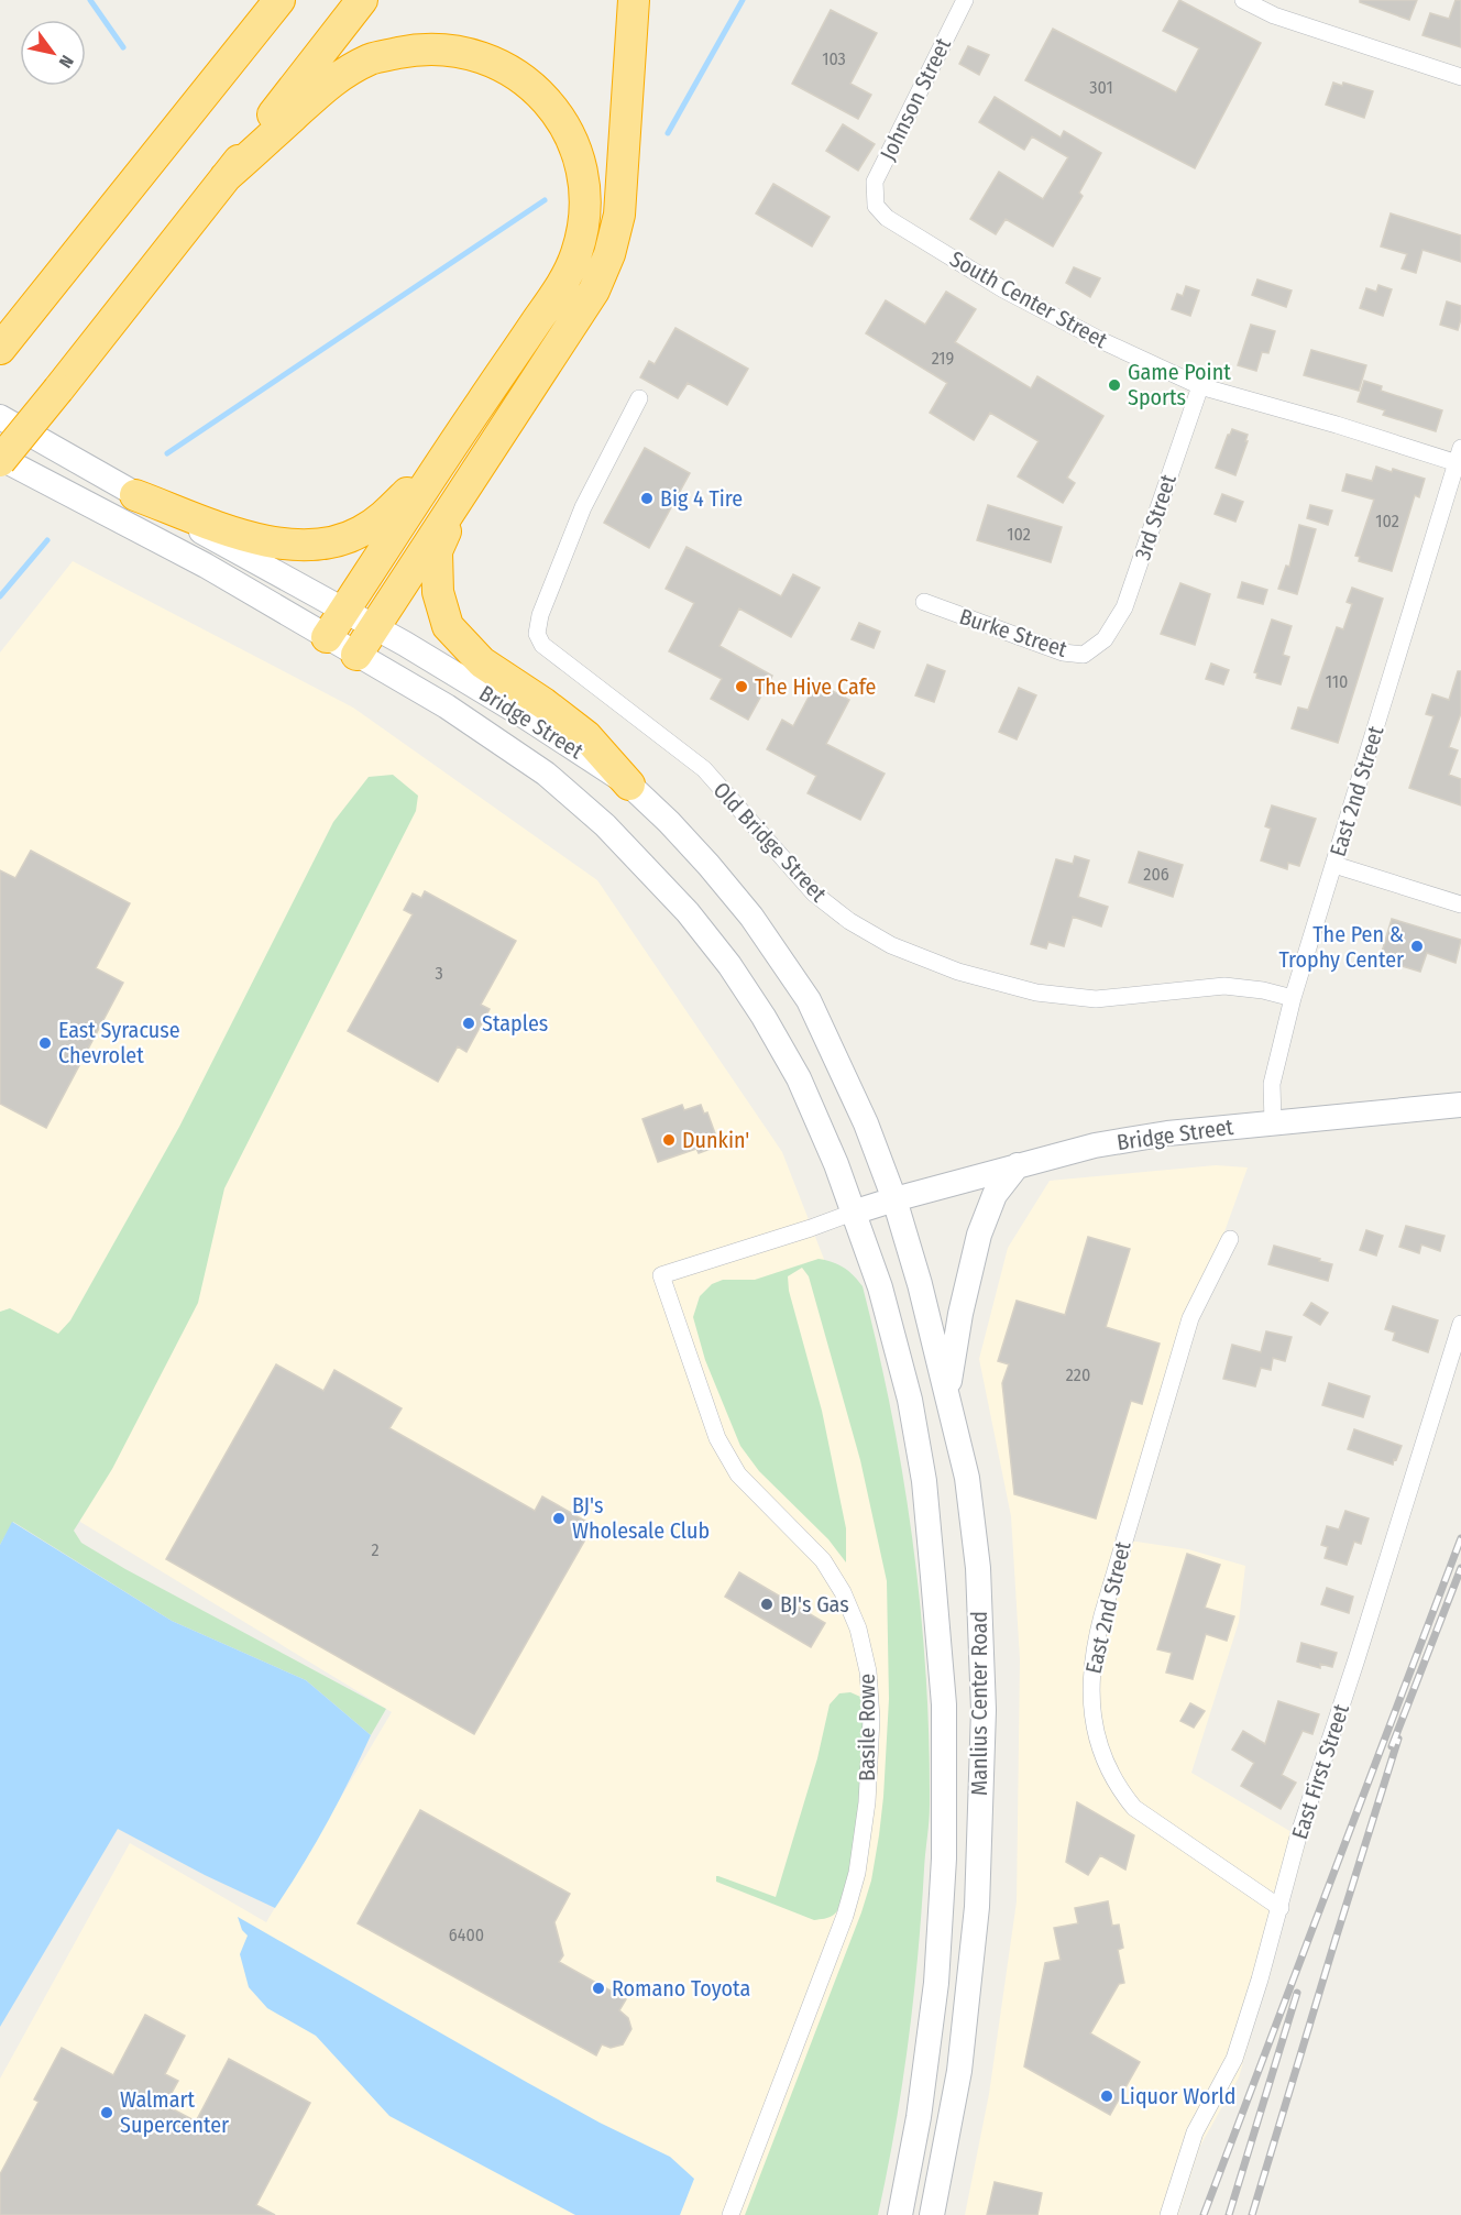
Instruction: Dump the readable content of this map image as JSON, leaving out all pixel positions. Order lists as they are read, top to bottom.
{
  "streets": {
    "main road": ["Bridge Street", "Manlius Center Road"],
    "street": [
      "Johnson Street",
      "South Center Street",
      "3rd Street",
      "Burke Street",
      "East 2nd Street",
      "Old Bridge Street",
      "Basile Rowe",
      "East First Street"
    ]
  },
  "crossings": [
    ["Johnson Street", "South Center Street"],
    ["South Center Street", "3rd Street"],
    ["South Center Street", "East 2nd Street"],
    ["3rd Street", "Burke Street"],
    ["Bridge Street", "East 2nd Street"],
    ["Bridge Street", "Manlius Center Road"],
    ["Bridge Street", "Basile Rowe"],
    ["East 2nd Street", "Old Bridge Street"],
    ["East 2nd Street", "East First Street"]
  ],
  "places": [
    "Game Point Sports",
    "Big 4 Tire",
    "The Hive Cafe",
    "The Pen & Trophy Center",
    "Staples",
    "East Syracuse Chevrolet",
    "Dunkin'",
    "BJ's Wholesale Club",
    "BJ's Gas",
    "Romano Toyota",
    "Liquor World",
    "Walmart Supercenter"
  ],
  "house_numbers": [
    "103",
    "301",
    "219",
    "102",
    "102",
    "110",
    "206",
    "3",
    "220",
    "2",
    "6400"
  ],
  "north": "bottom right"
}
